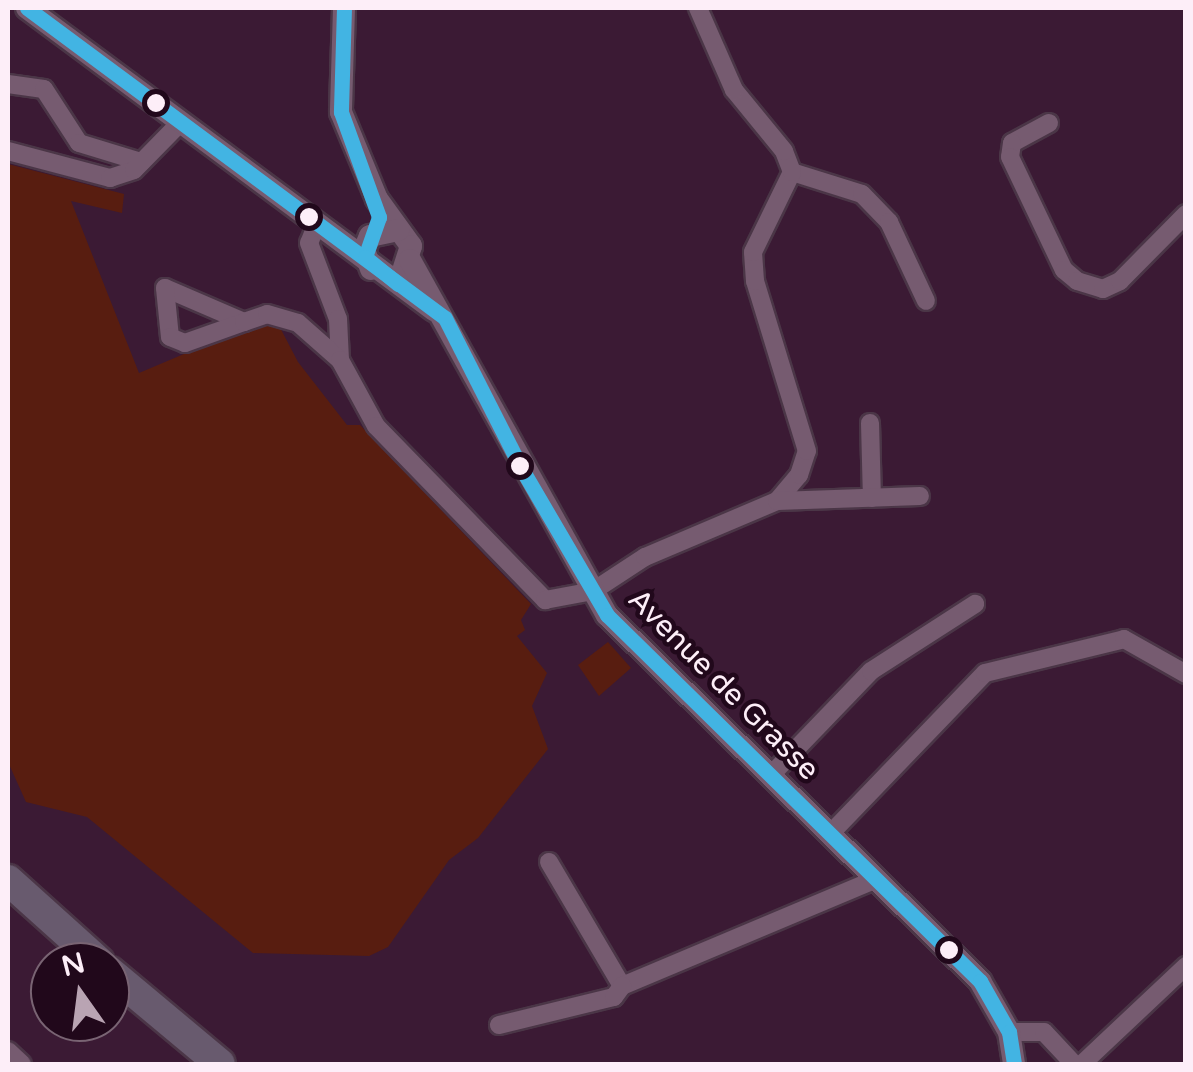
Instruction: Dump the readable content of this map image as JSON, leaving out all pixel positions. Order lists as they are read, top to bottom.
{
  "streets": {
    "street": ["Avenue de Grasse"]
  },
  "north": "top"
}
